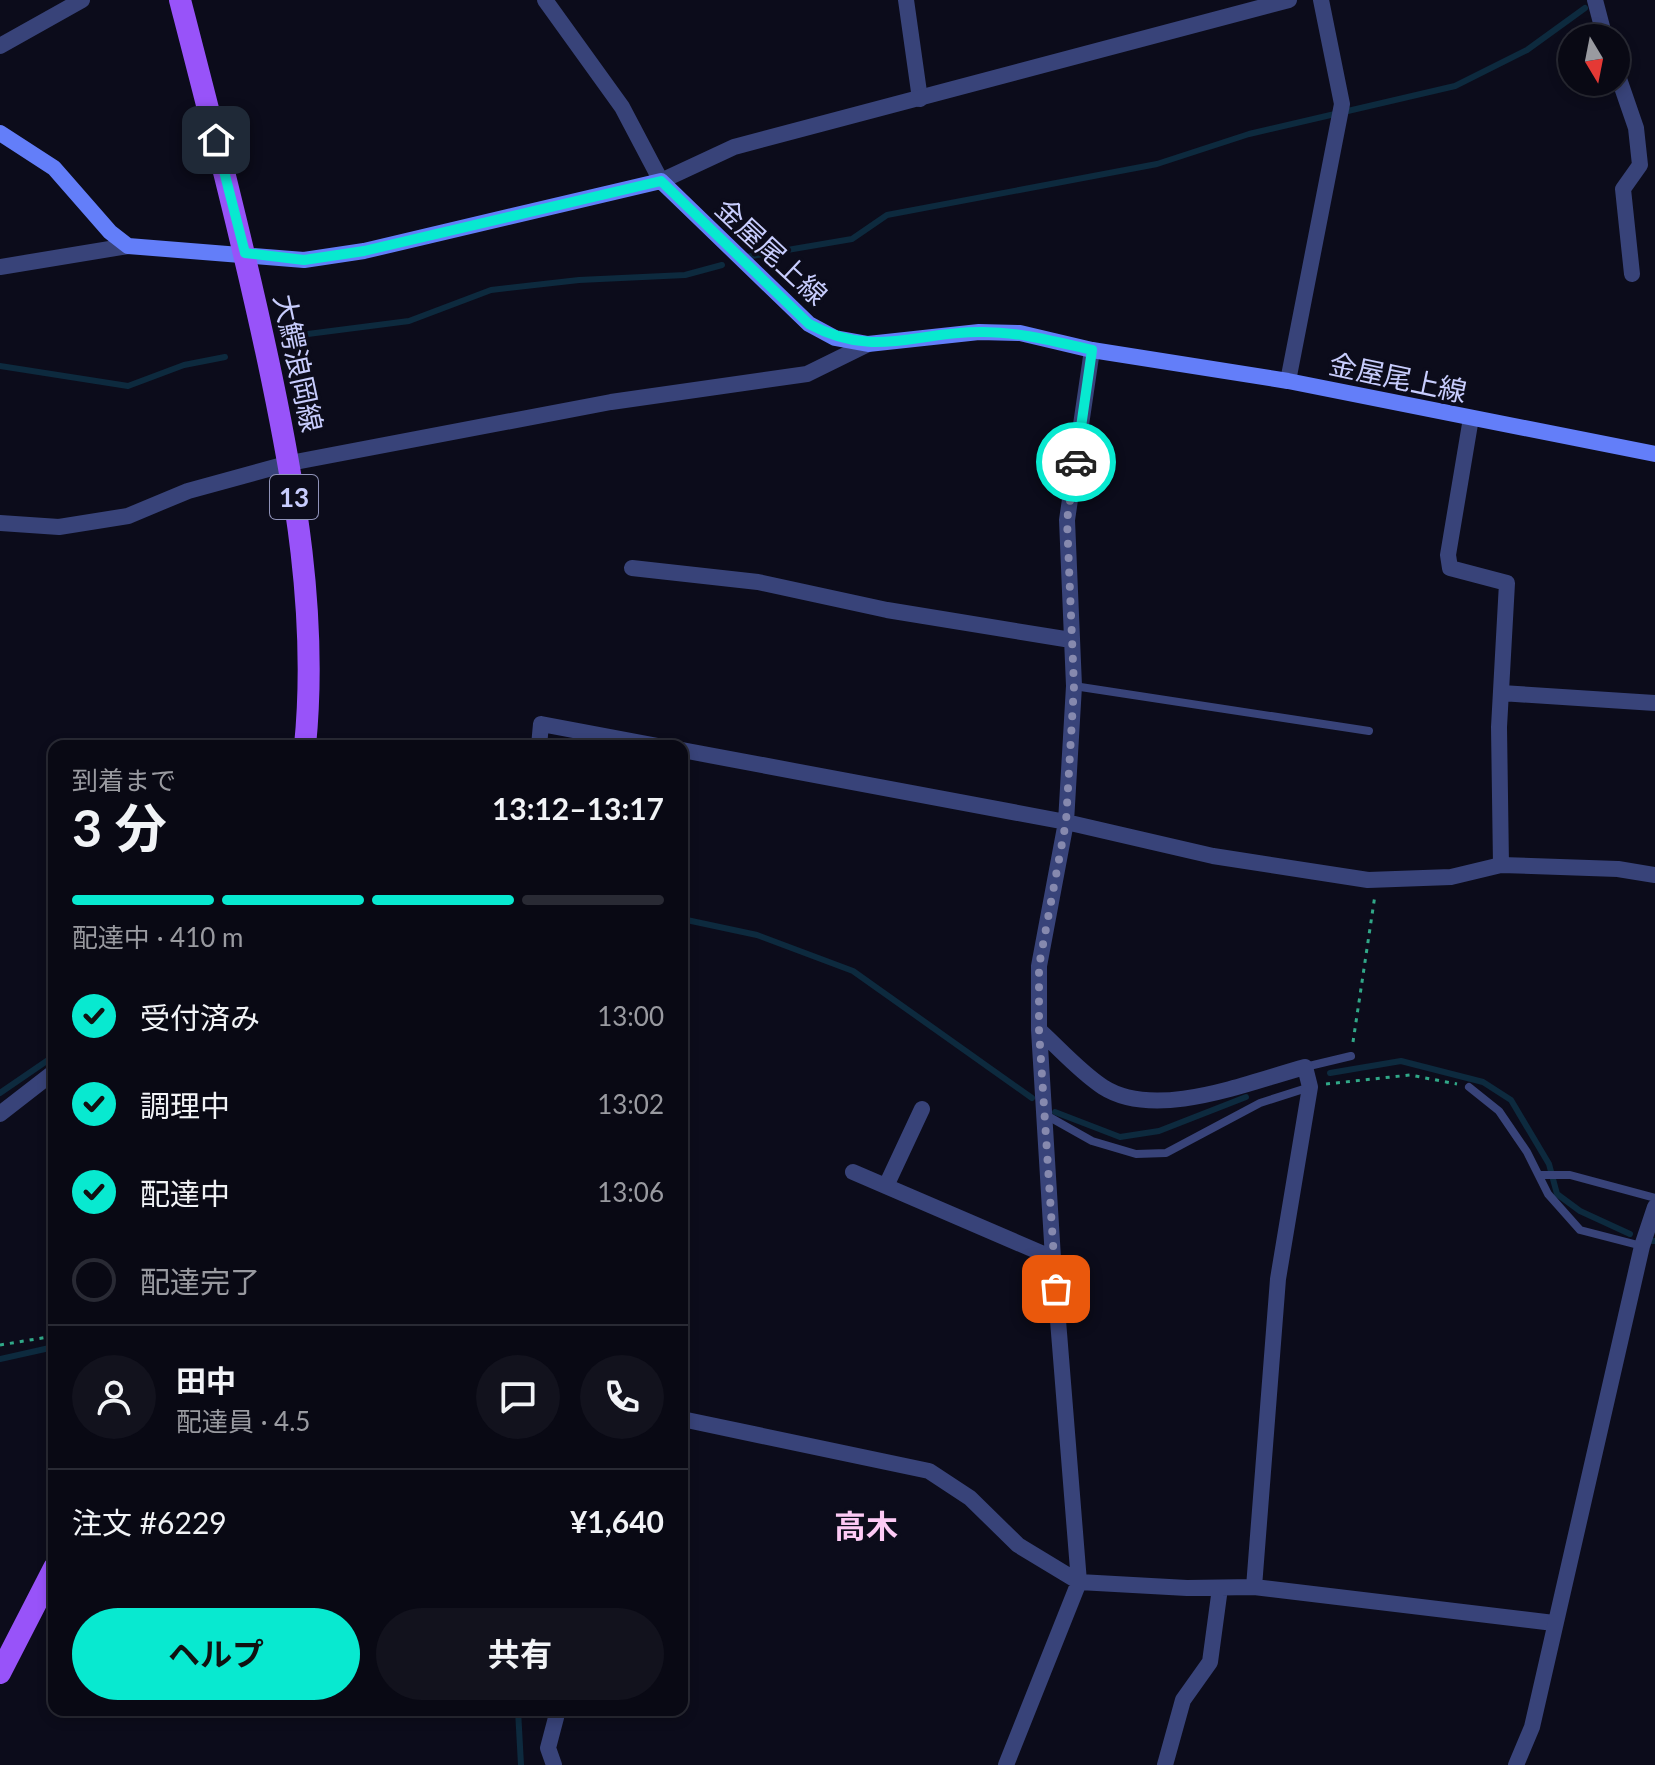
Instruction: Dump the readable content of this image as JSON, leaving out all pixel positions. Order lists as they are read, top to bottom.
{
  "streets": {
    "main road": ["金屋尾上線", "大鰐浪岡線", "13"]
  },
  "districts": ["高木"],
  "north": "bottom",
  "page": {
    "heading": ["3 分", "到着まで", "13:12–13:17"],
    "panel": [
      "田中",
      "配達員 · 4.5",
      "注文 #6229",
      "¥1,640"
    ],
    "bar": "配達中 · 410 m",
    "list": [
      ["受付済み", "13:00"],
      ["調理中", "13:02"],
      ["配達中", "13:06"],
      "配達完了"
    ],
    "buttons": ["ヘルプ", "共有"]
  }
}
